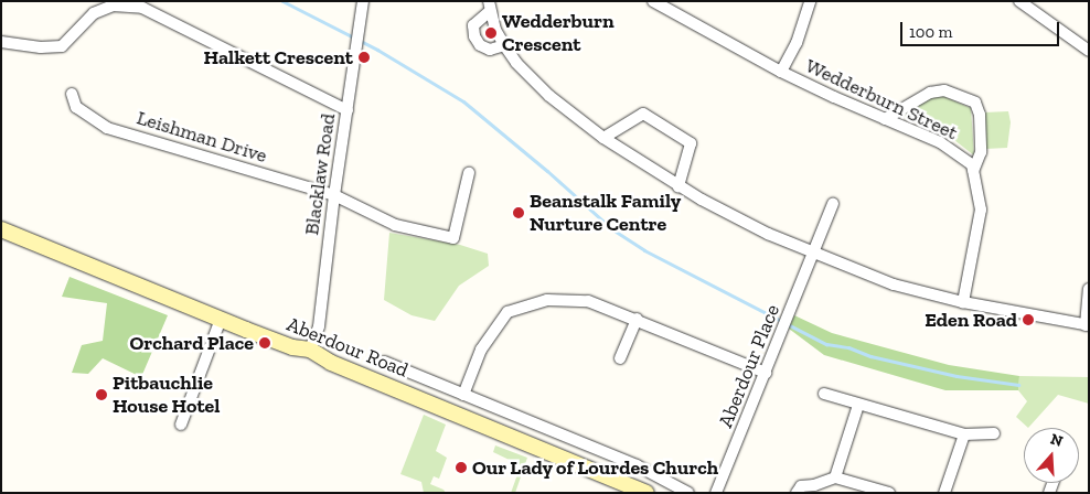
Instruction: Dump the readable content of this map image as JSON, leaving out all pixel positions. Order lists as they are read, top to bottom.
{
  "streets": {
    "main road": ["Aberdour Road"],
    "street": [
      "Wedderburn Street",
      "Leishman Drive",
      "Blacklaw Road",
      "Aberdour Place"
    ]
  },
  "crossings": [
    ["Leishman Drive", "Blacklaw Road"],
    ["Blacklaw Road", "Aberdour Road"]
  ],
  "places": [
    "Wedderburn Crescent",
    "Halkett Crescent",
    "Beanstalk Family Nurture Centre",
    "Eden Road",
    "Orchard Place",
    "Pitbauchlie House Hotel",
    "Our Lady of Lourdes Church"
  ],
  "scale_bar": "100 m",
  "north": "top"
}
